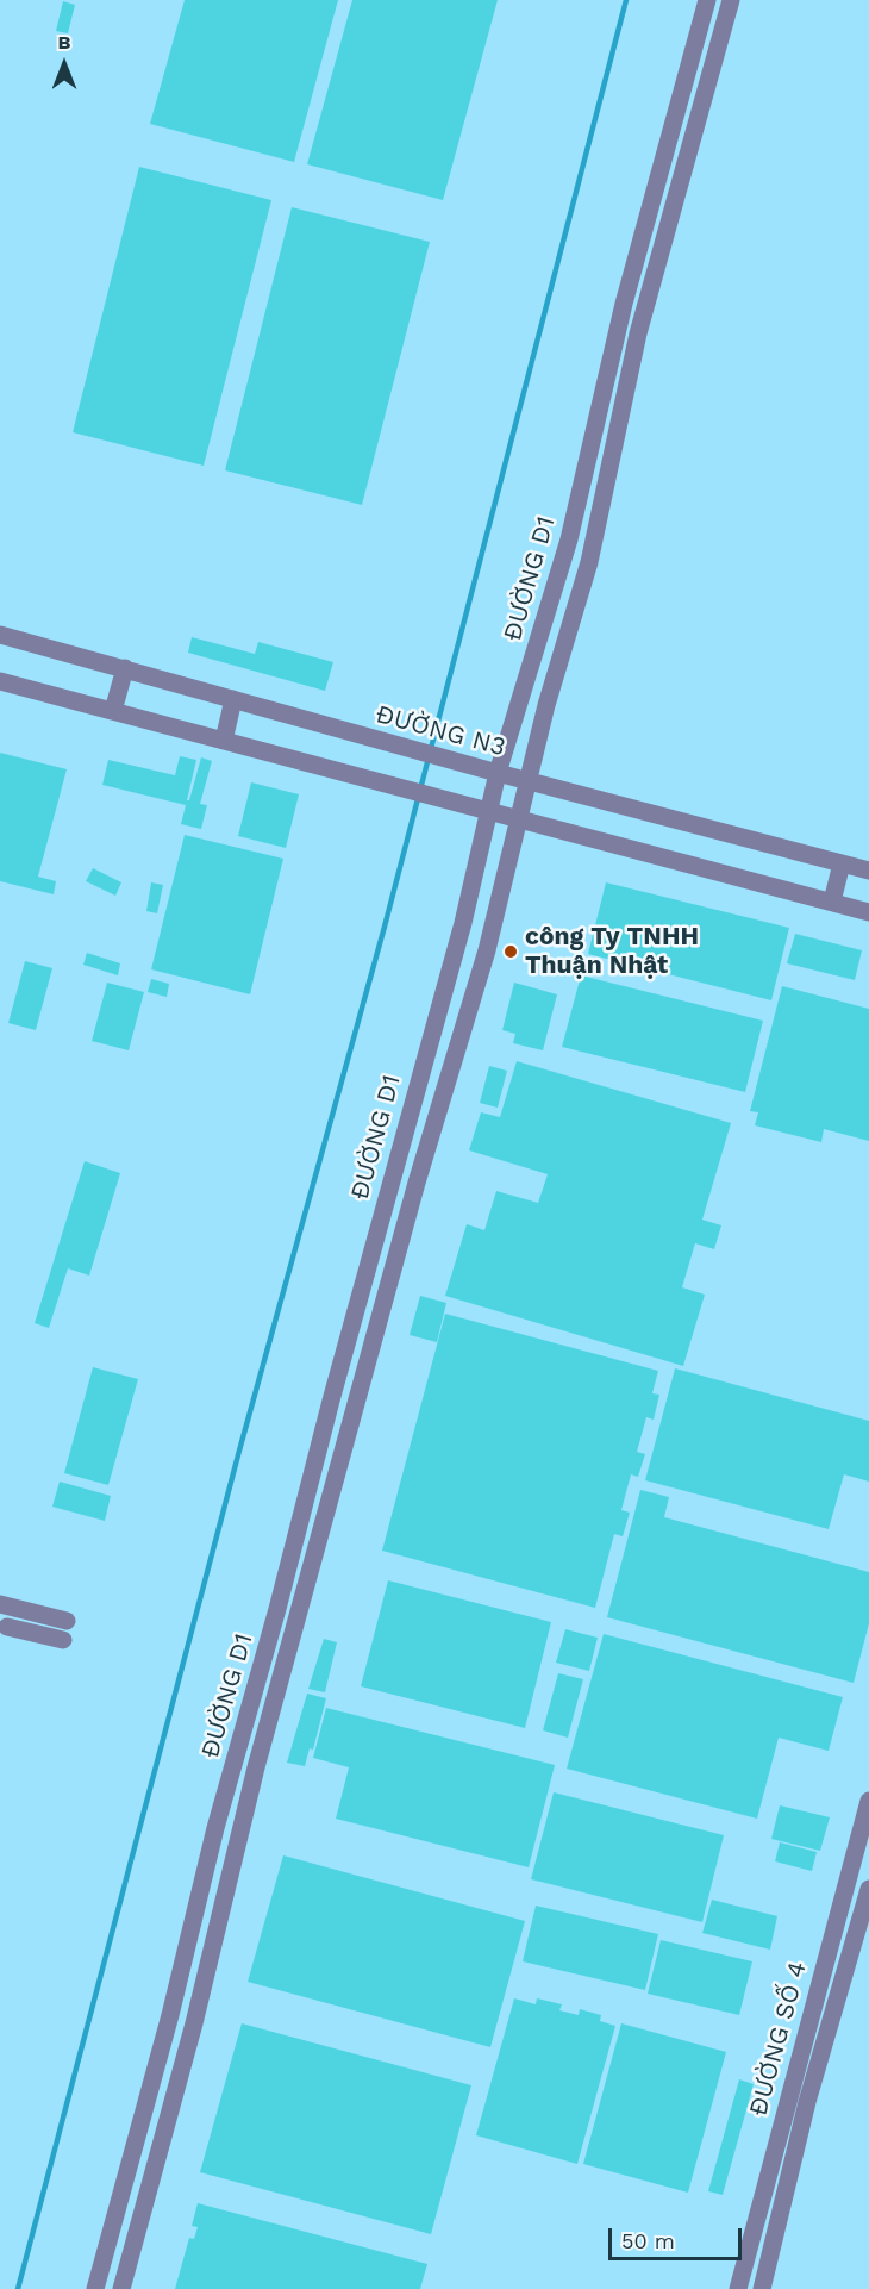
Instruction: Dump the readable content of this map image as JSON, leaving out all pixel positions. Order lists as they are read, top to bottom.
{
  "streets": {
    "street": ["ĐƯỜNG D1", "ĐƯỜNG N3", "ĐƯỜNG SỐ 4"]
  },
  "crossings": [
    ["ĐƯỜNG D1", "ĐƯỜNG N3"]
  ],
  "places": ["công Ty TNHH Thuận Nhật"],
  "scale_bar": "50 m",
  "north": "top"
}
